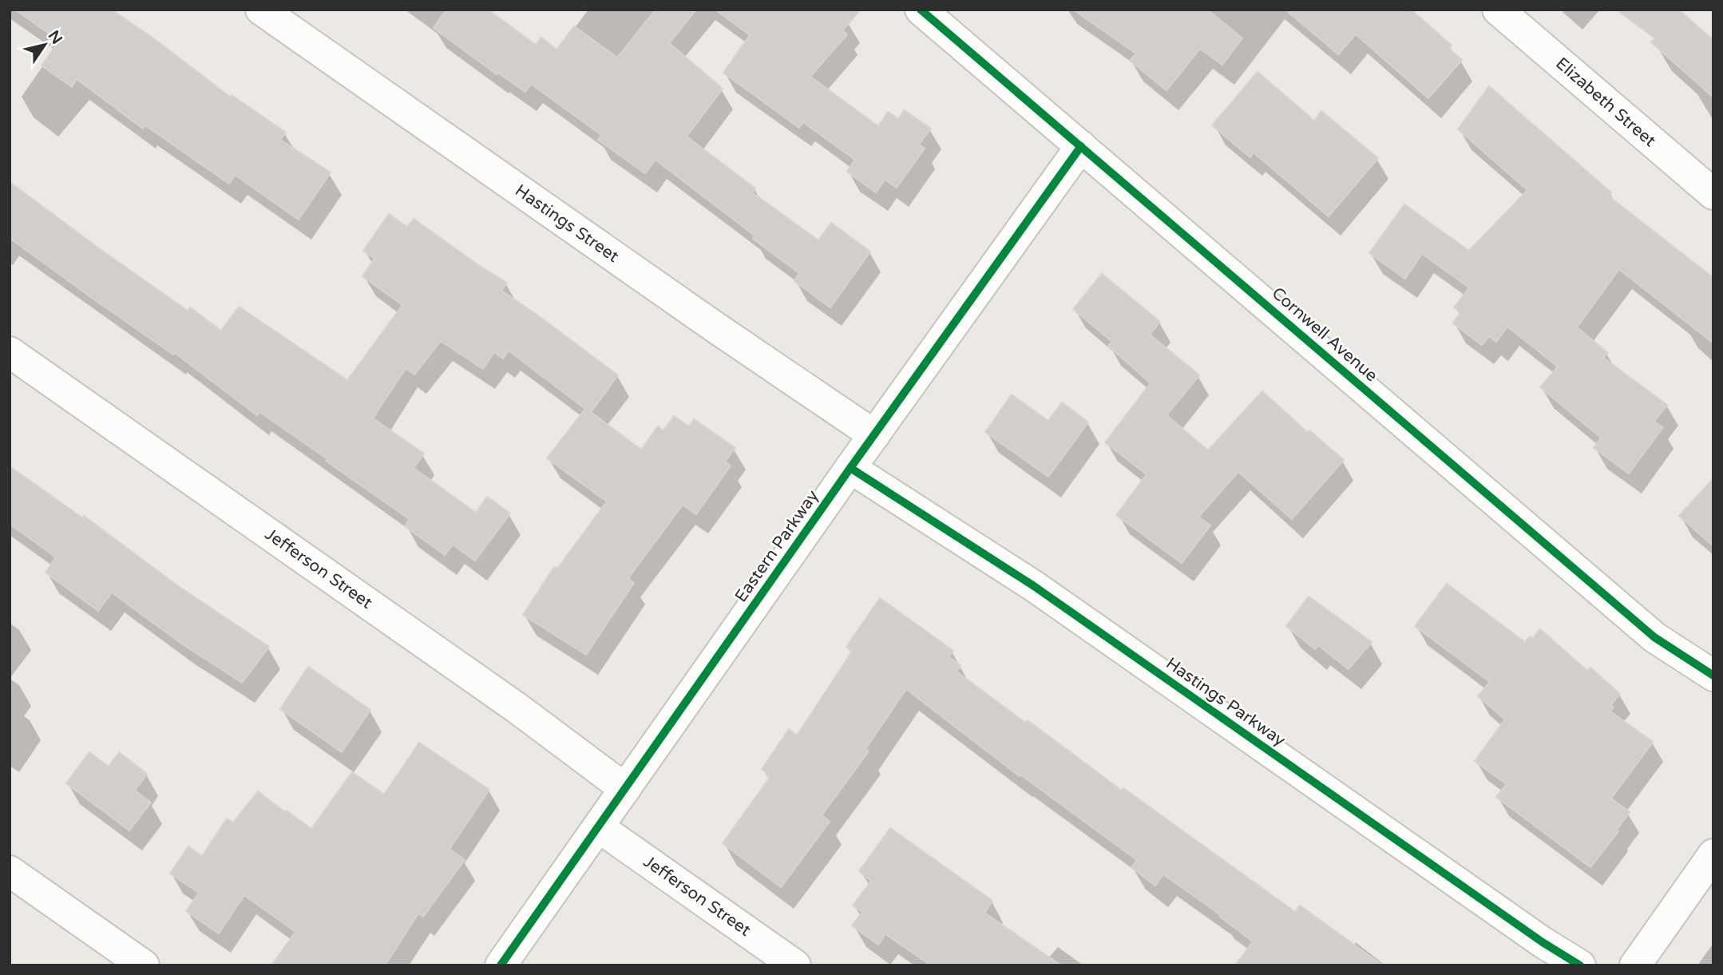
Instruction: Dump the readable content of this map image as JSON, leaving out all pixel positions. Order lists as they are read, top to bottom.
{
  "streets": {
    "street": [
      "Elizabeth Street",
      "Hastings Street",
      "Cornwell Avenue",
      "Eastern Parkway",
      "Jefferson Street",
      "Hastings Parkway"
    ]
  },
  "crossings": [
    ["Hastings Street", "Eastern Parkway"],
    ["Cornwell Avenue", "Eastern Parkway"],
    ["Eastern Parkway", "Jefferson Street"],
    ["Eastern Parkway", "Hastings Parkway"]
  ],
  "north": "top right"
}
